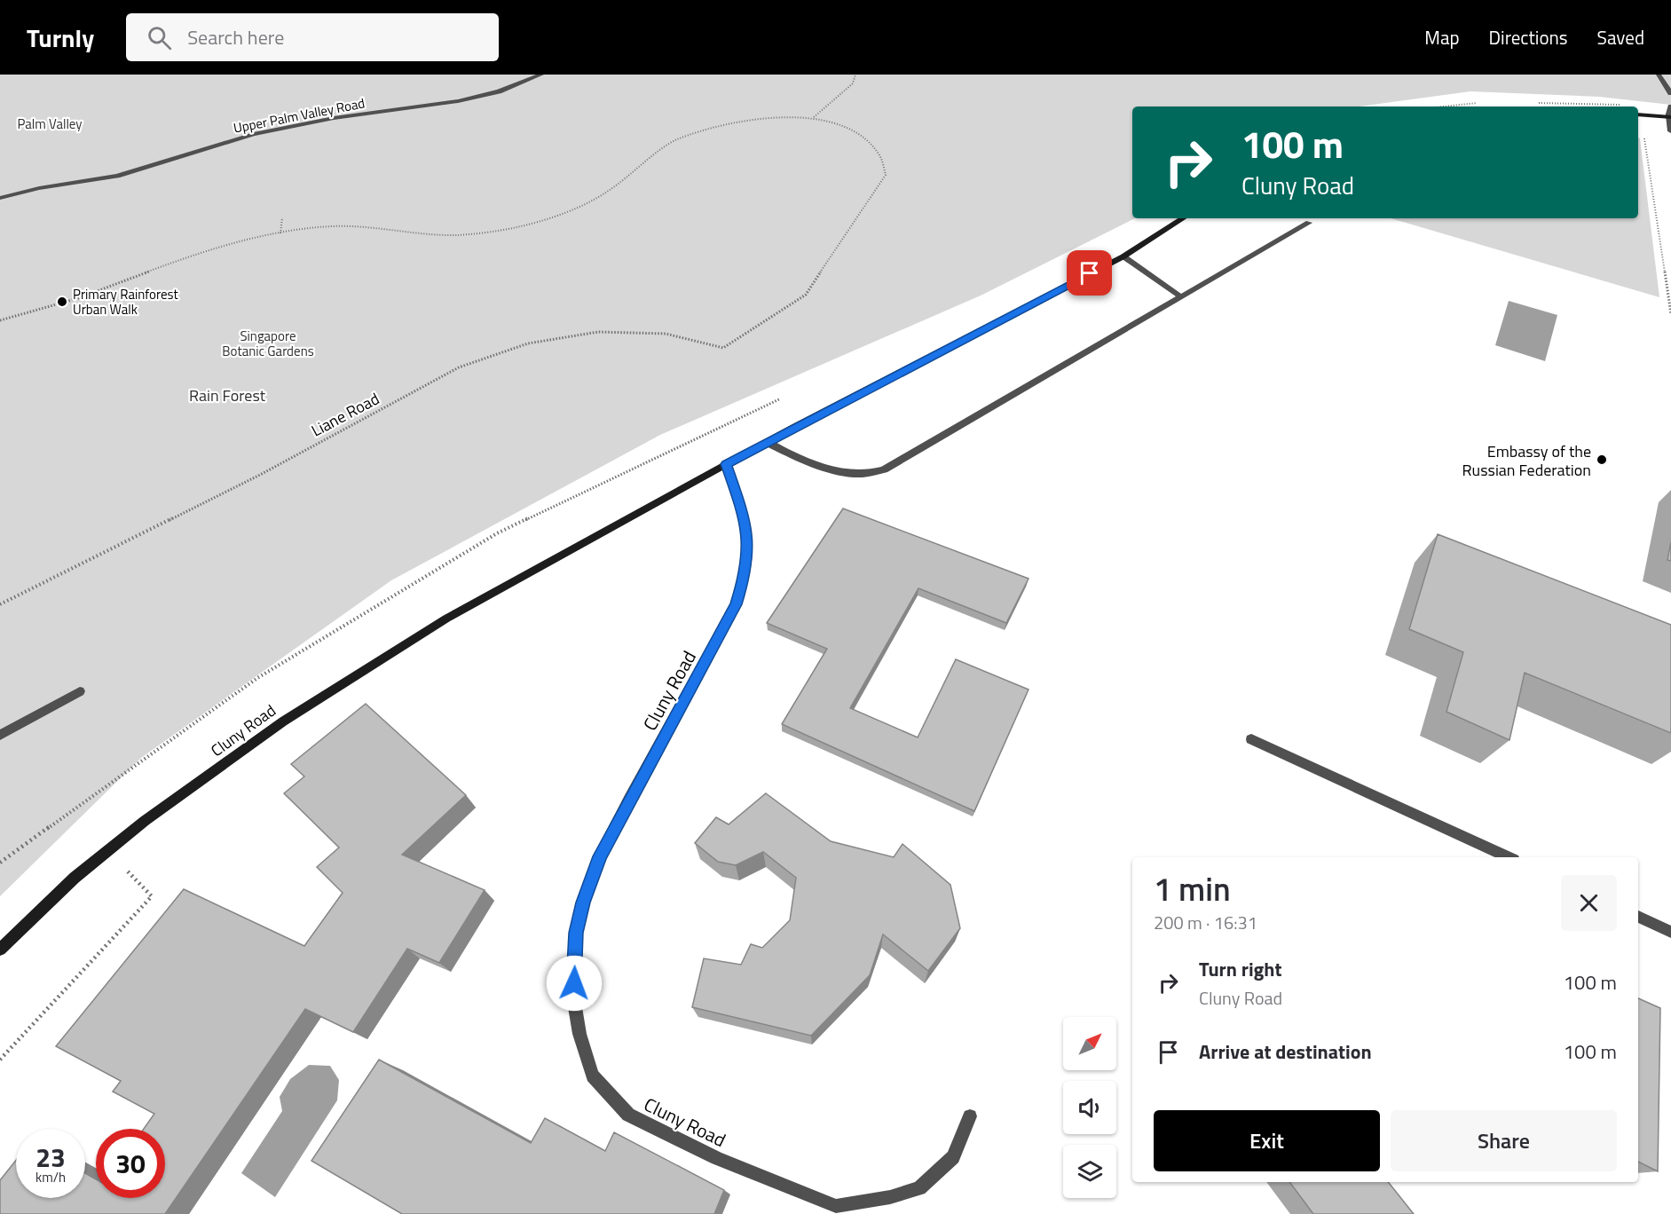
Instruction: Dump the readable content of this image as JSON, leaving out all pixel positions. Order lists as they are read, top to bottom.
{
  "streets": {
    "street": ["Upper Palm Valley Road", "Cluny Road"],
    "path": ["Liane Road"]
  },
  "parks": ["Palm Valley", "Singapore Botanic Gardens", "Rain Forest"],
  "places": ["Primary Rainforest Urban Walk", "Embassy of the Russian Federation"],
  "north": "top right",
  "page": {
    "header": "Turnly",
    "search": "Search here",
    "nav": ["Map", "Directions", "Saved"],
    "turn": ["100 m", "Cluny Road"],
    "heading": ["1 min", "200 m · 16:31"],
    "list": [
      {
        "name": "Turn right",
        "note": "Cluny Road",
        "value": "100 m"
      },
      {
        "name": "Arrive at destination",
        "value": "100 m"
      }
    ],
    "buttons": ["Exit", "Share"],
    "speed": "23 km/h",
    "limit": "30"
  }
}
